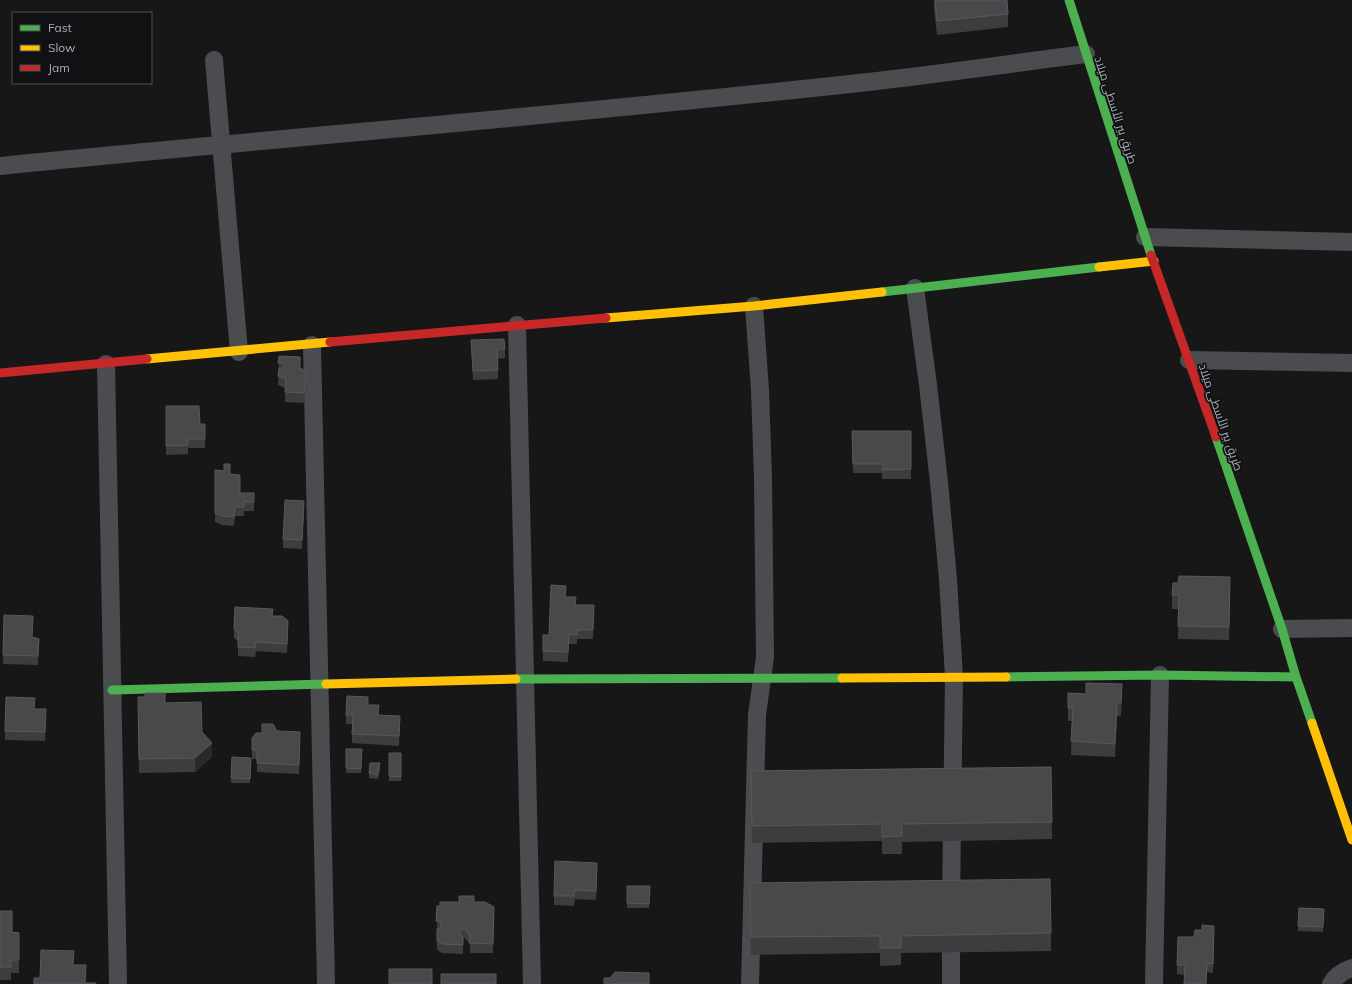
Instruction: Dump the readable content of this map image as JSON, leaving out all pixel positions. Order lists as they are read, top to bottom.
{
  "streets": {
    "street": ["طريق بير الأسطى ميلاد"]
  },
  "legend": ["Fast", "Slow", "Jam"]
}
